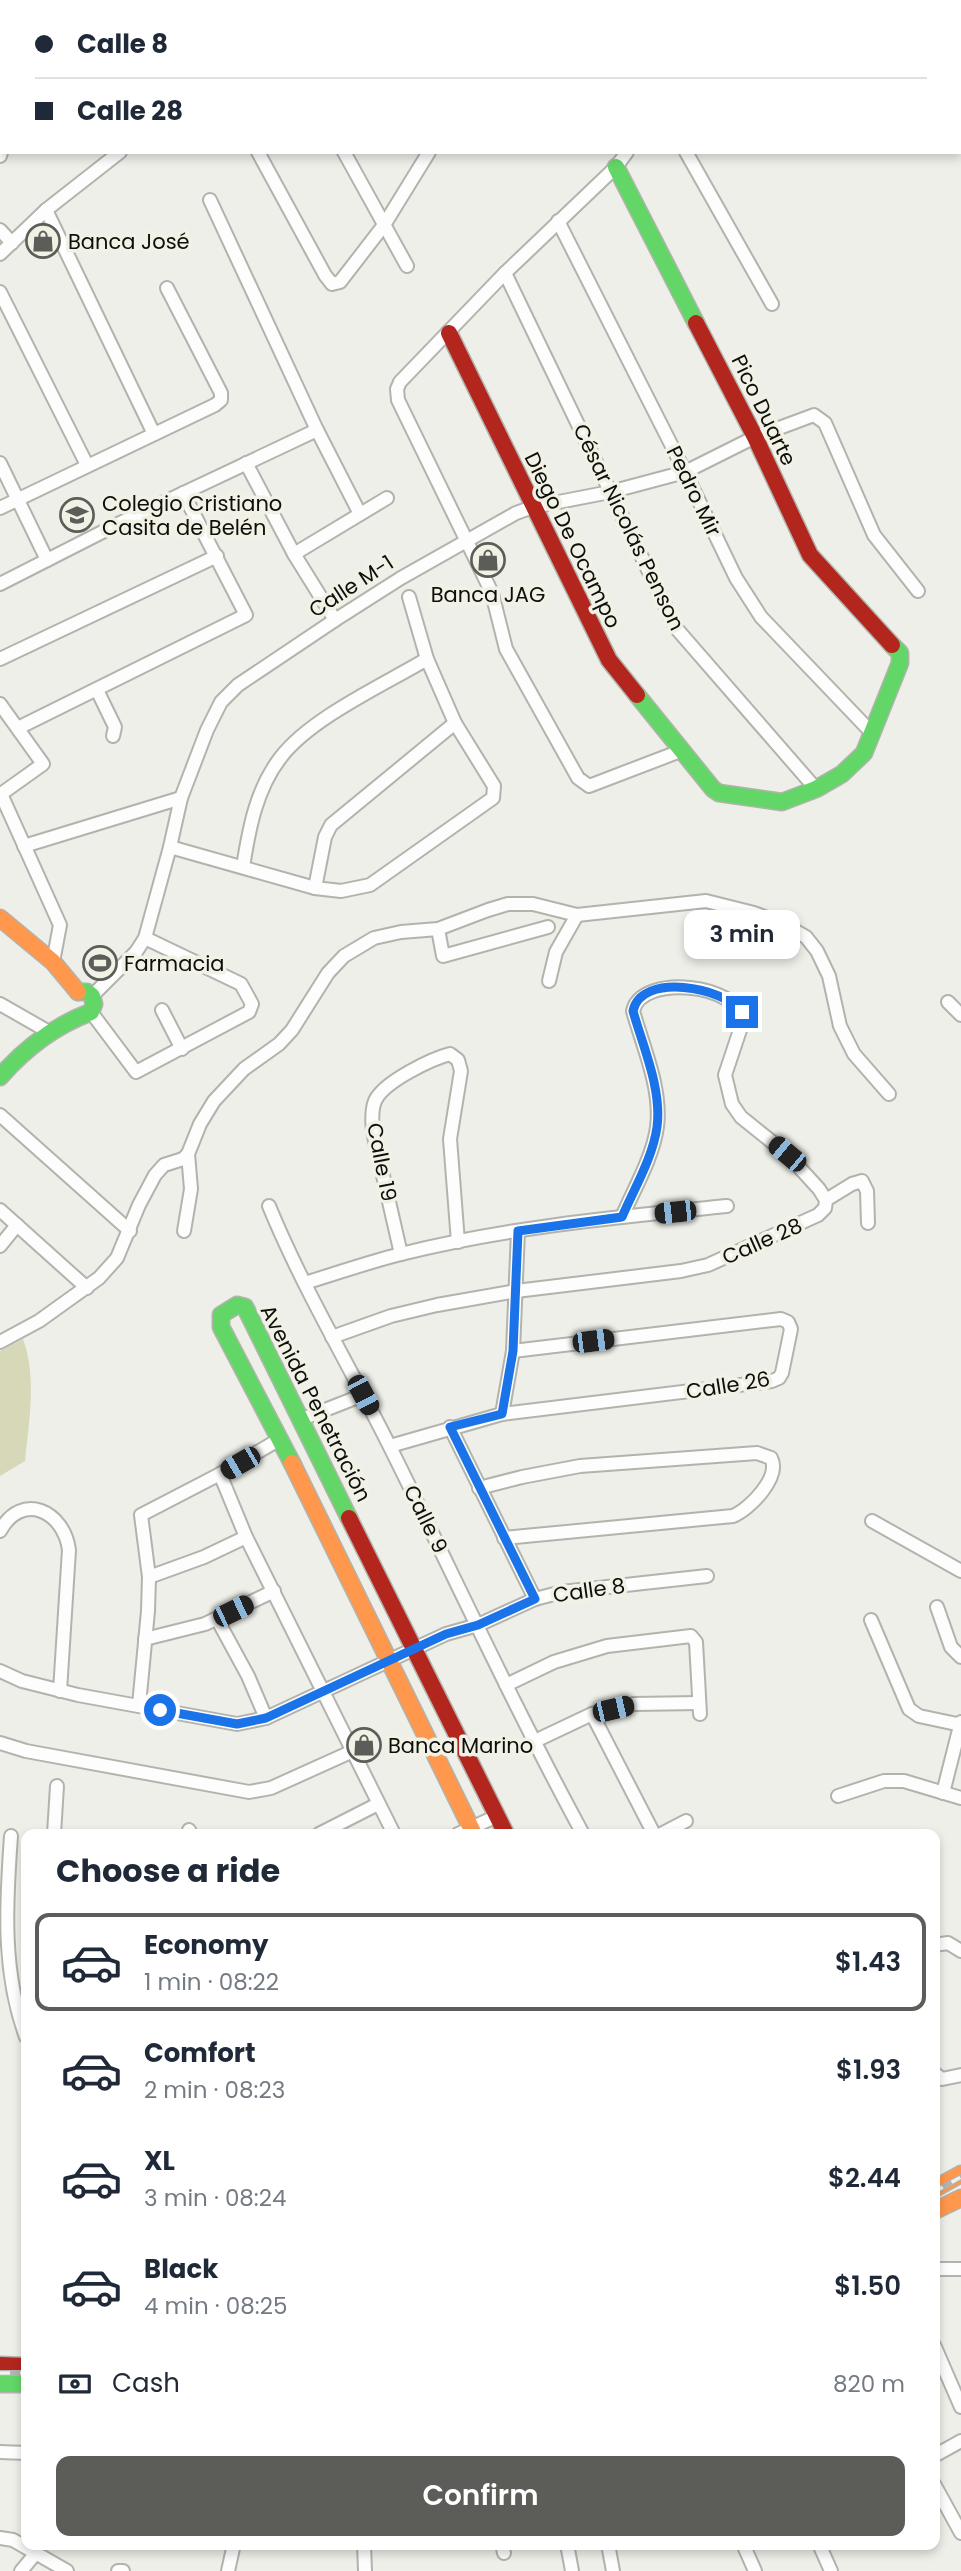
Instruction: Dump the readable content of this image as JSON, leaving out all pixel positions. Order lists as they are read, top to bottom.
{
  "streets": {
    "street": [
      "Pico Duarte",
      "Pedro Mir",
      "César Nicolás Penson",
      "Diego De Ocampo",
      "Calle M-1",
      "Calle 19",
      "Calle 28",
      "Calle 26",
      "Avenida Penetración",
      "Calle 9",
      "Calle 8"
    ]
  },
  "crossings": [
    ["Pico Duarte", "Diego De Ocampo"],
    ["Pico Duarte", "Calle M-1"],
    ["Pedro Mir", "Diego De Ocampo"],
    ["Pedro Mir", "Calle M-1"],
    ["César Nicolás Penson", "Diego De Ocampo"],
    ["César Nicolás Penson", "Calle M-1"],
    ["Diego De Ocampo", "Calle M-1"],
    ["Calle 28", "Calle 9"],
    ["Calle 26", "Calle 9"],
    ["Avenida Penetración", "Calle 8"],
    ["Calle 9", "Calle 8"]
  ],
  "places": {
    "shop": ["Banca José", "Banca JAG", "Banca Marino"],
    "school or university": ["Colegio Cristiano Casita de Belén"],
    "sports": ["Farmacia"]
  },
  "page": {
    "banner": ["Calle 8", "Calle 28"],
    "bubble": "3 min",
    "heading": "Choose a ride",
    "list": [
      {
        "name": "Economy",
        "note": "1 min · 08:22",
        "value": "$1.43"
      },
      {
        "name": "Comfort",
        "note": "2 min · 08:23",
        "value": "$1.93"
      },
      {
        "name": "XL",
        "note": "3 min · 08:24",
        "value": "$2.44"
      },
      {
        "name": "Black",
        "note": "4 min · 08:25",
        "value": "$1.50"
      }
    ],
    "pay": ["Cash", "820 m"],
    "buttons": "Confirm"
  }
}
